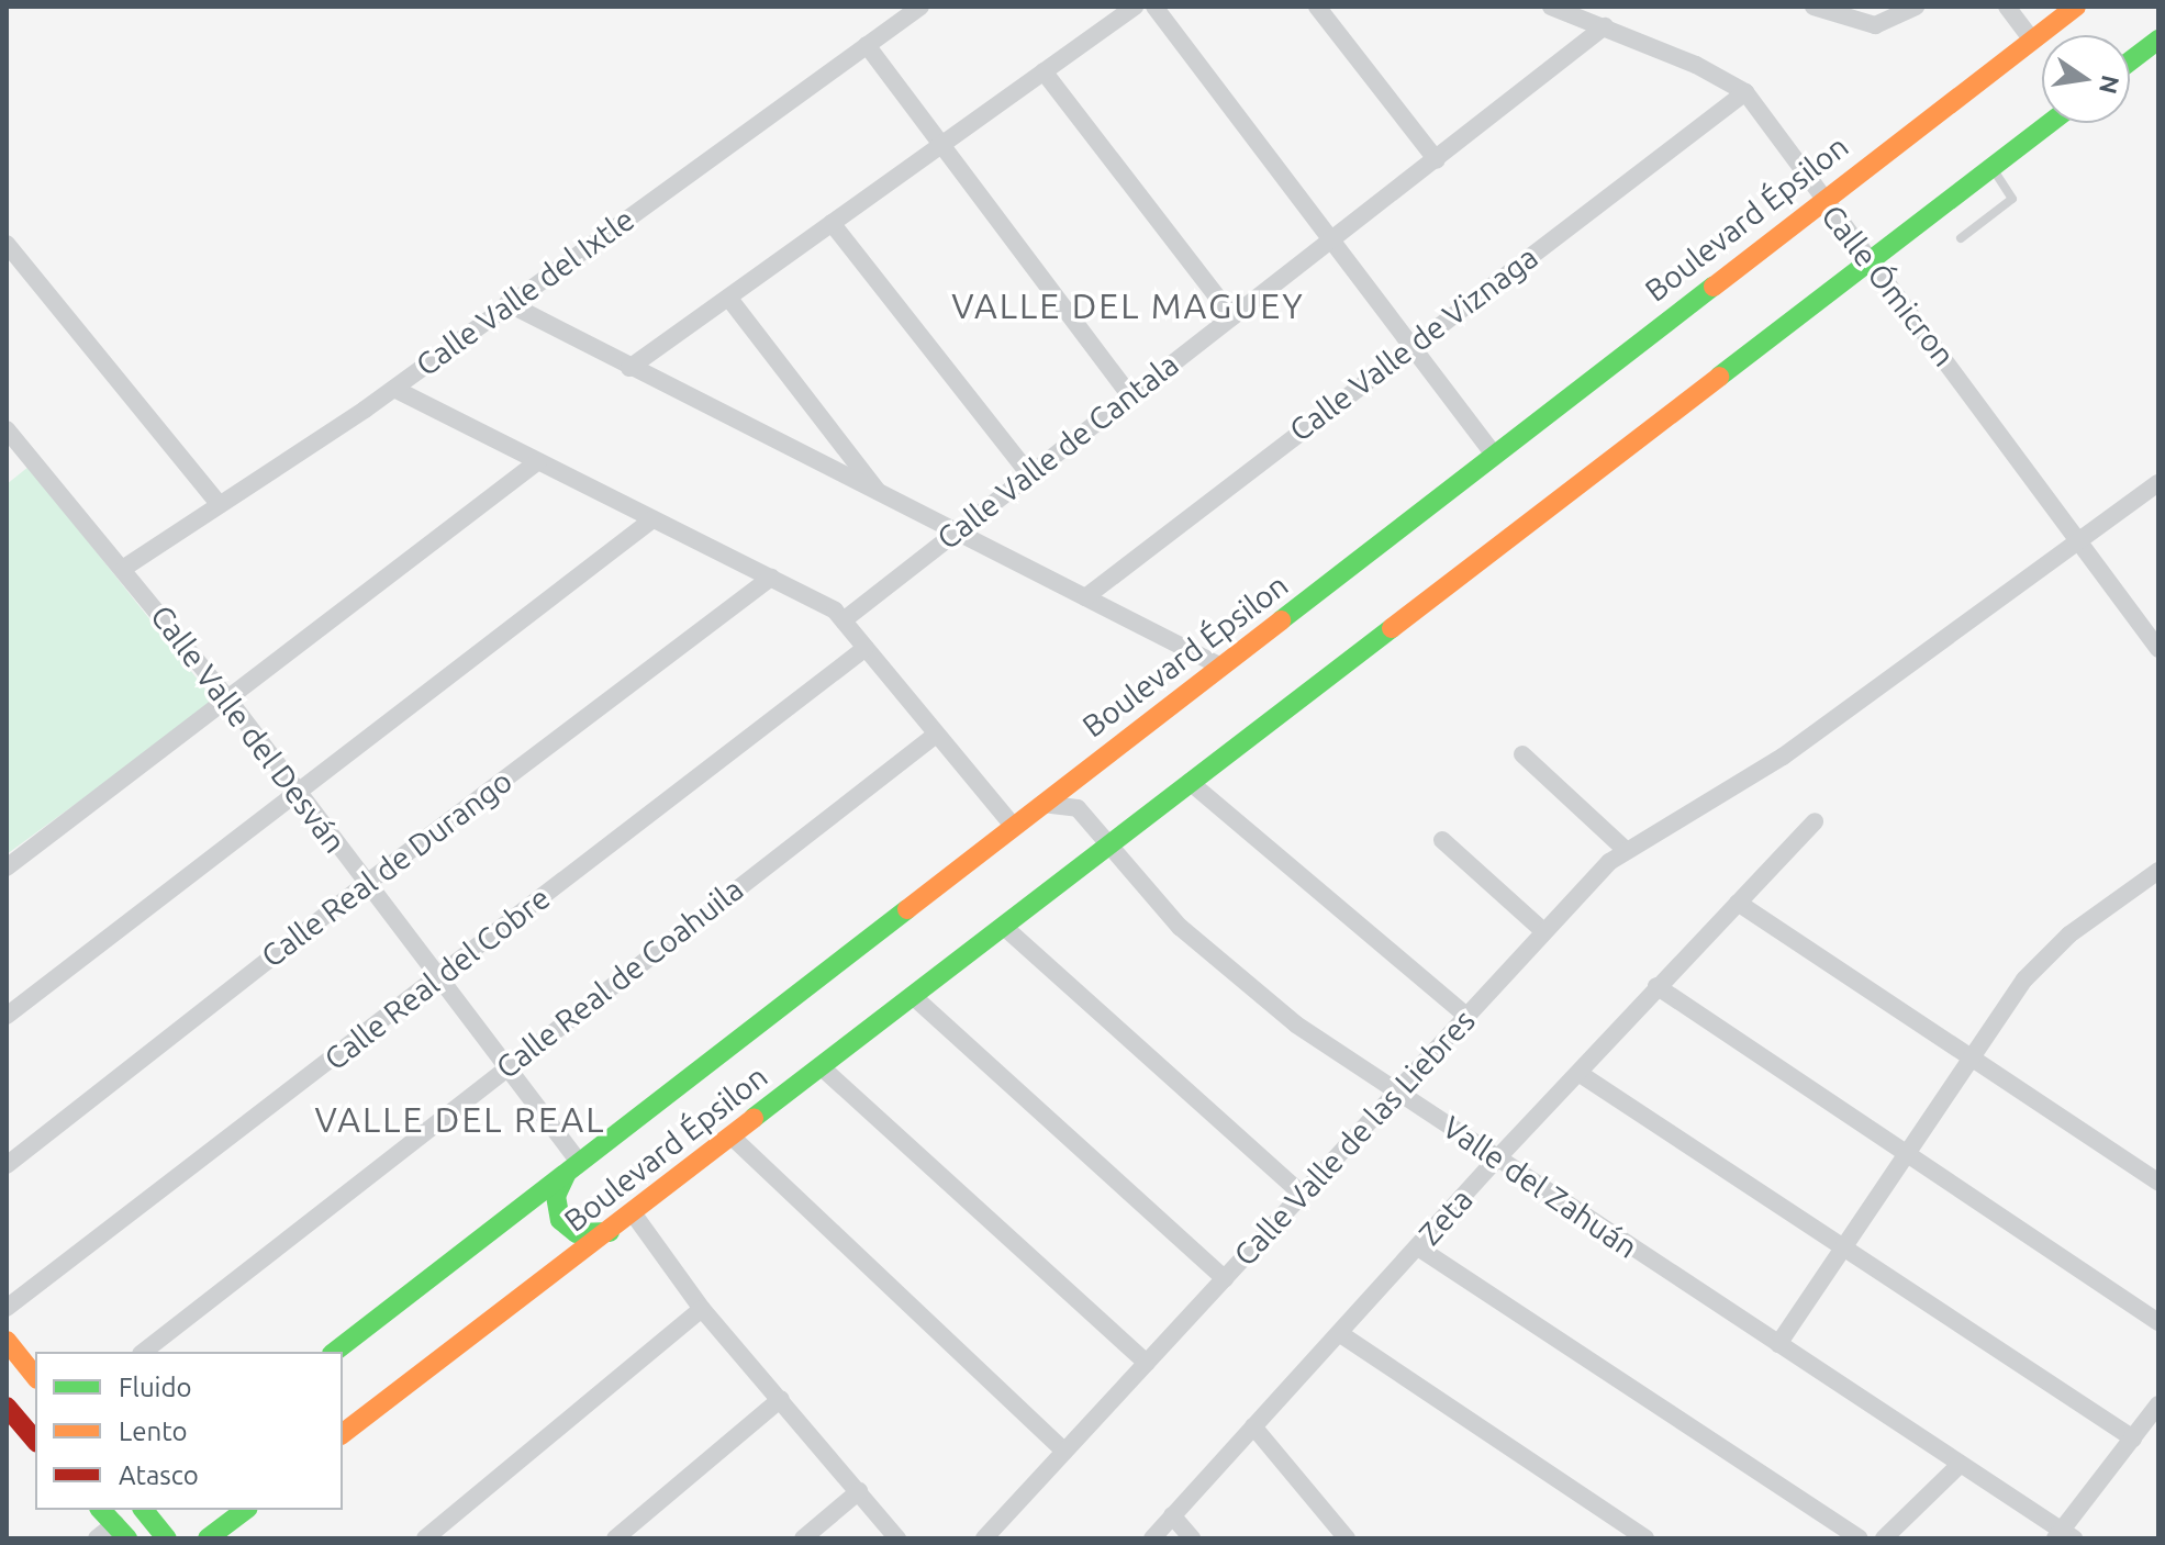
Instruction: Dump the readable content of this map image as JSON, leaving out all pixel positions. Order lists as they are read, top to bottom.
{
  "streets": {
    "street": [
      "Boulevard Épsilon",
      "Calle Ómicron",
      "Calle Valle del Ixtle",
      "Calle Valle de Viznaga",
      "Calle Valle de Cantala",
      "Calle Valle del Desván",
      "Calle Real de Durango",
      "Calle Real del Cobre",
      "Calle Real de Coahuila",
      "Calle Valle de las Liebres",
      "Valle del Zahuán",
      "Zeta"
    ]
  },
  "crossings": [
    ["Boulevard Épsilon", "Calle Ómicron"],
    ["Boulevard Épsilon", "Calle Valle del Desván"],
    ["Boulevard Épsilon", "Valle del Zahuán"],
    ["Calle Ómicron", "Calle Valle de Viznaga"],
    ["Calle Ómicron", "Calle Valle de Cantala"],
    ["Calle Ómicron", "Calle Valle de las Liebres"],
    ["Calle Valle del Ixtle", "Calle Valle del Desván"],
    ["Calle Valle del Desván", "Calle Real de Durango"],
    ["Calle Valle del Desván", "Calle Real del Cobre"],
    ["Calle Valle del Desván", "Calle Real de Coahuila"],
    ["Calle Valle de las Liebres", "Valle del Zahuán"],
    ["Valle del Zahuán", "Zeta"]
  ],
  "districts": ["VALLE DEL MAGUEY", "VALLE DEL REAL"],
  "legend": ["Fluido", "Lento", "Atasco"],
  "north": "right"
}
